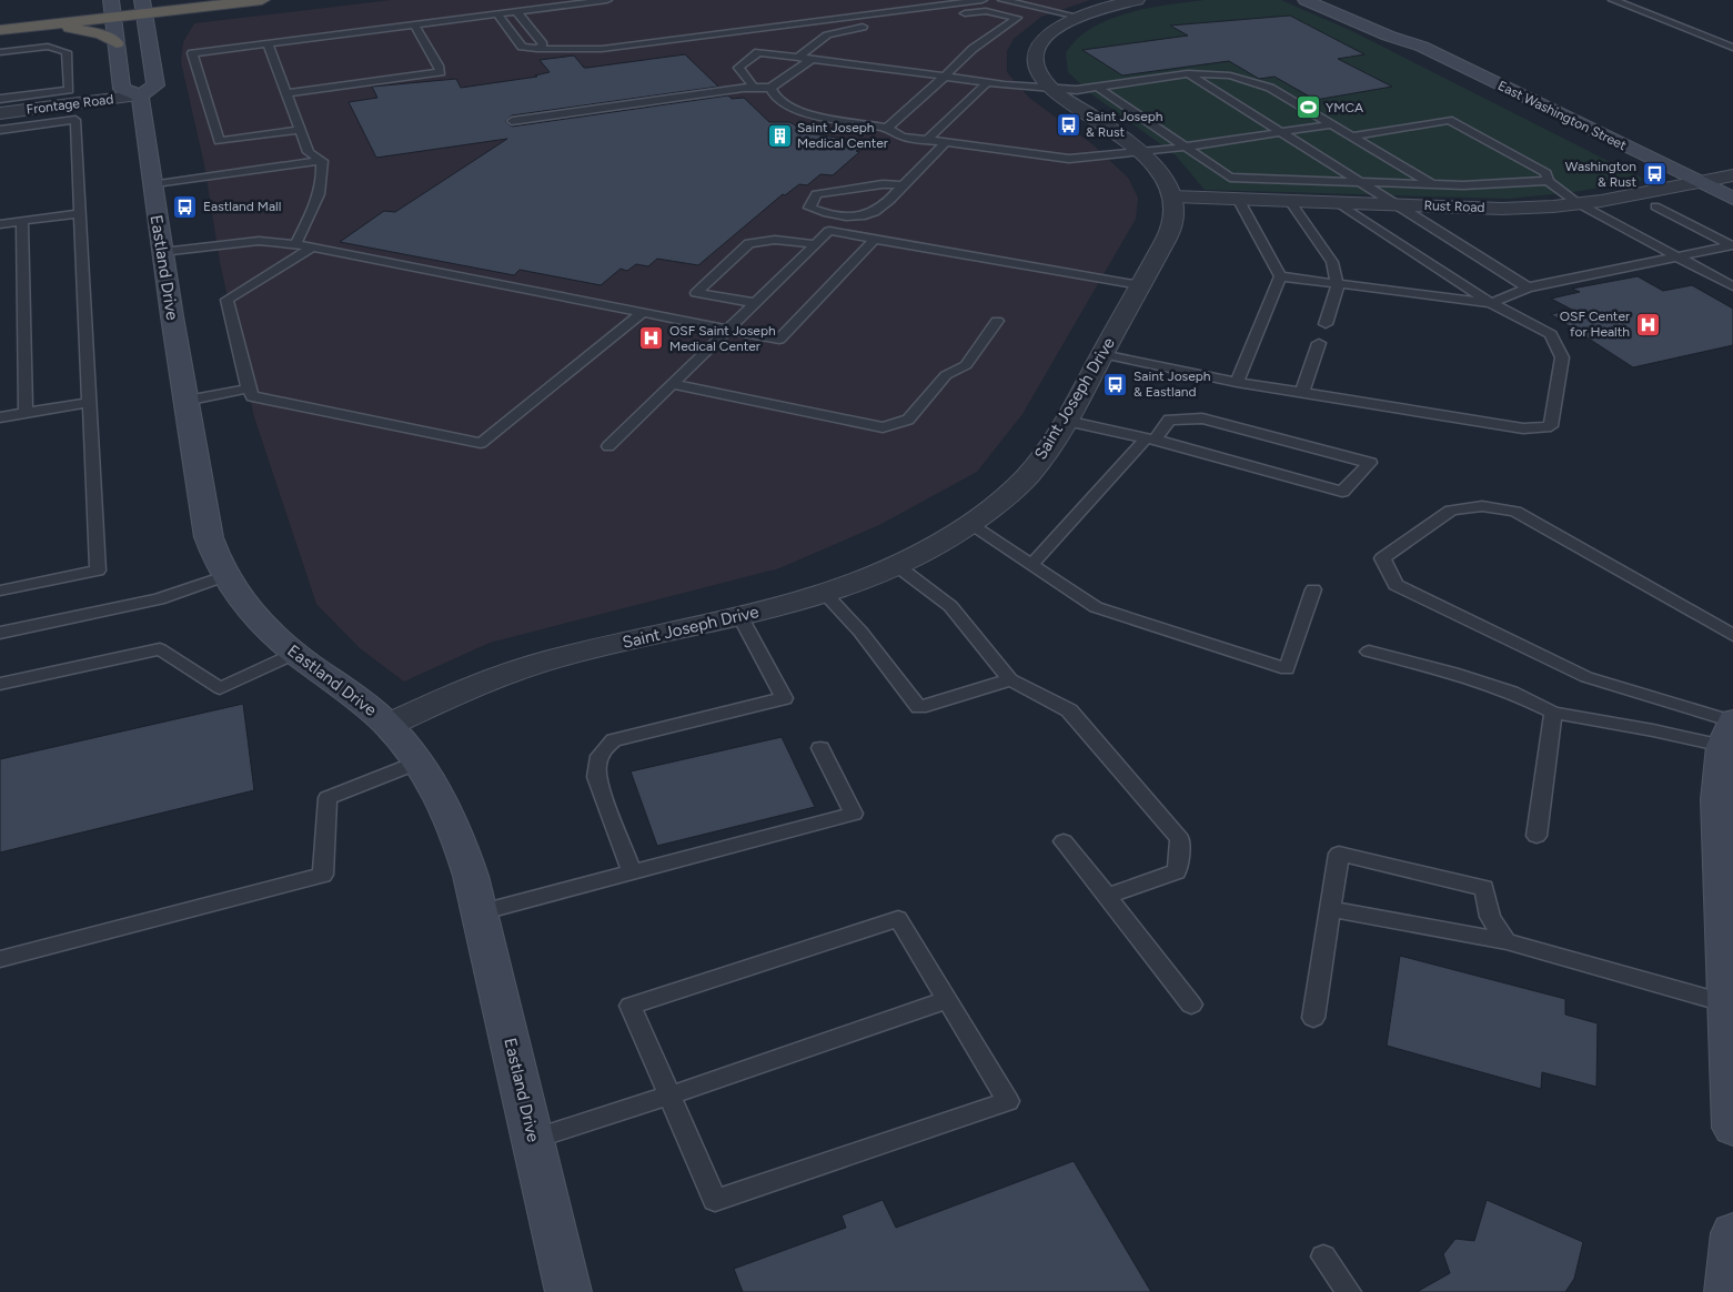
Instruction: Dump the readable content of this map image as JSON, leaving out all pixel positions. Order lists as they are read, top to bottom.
{
  "streets": {
    "main road": ["East Washington Street", "Eastland Drive"],
    "street": ["Frontage Road", "Rust Road", "Saint Joseph Drive"]
  },
  "crossings": [
    ["Frontage Road", "Eastland Drive"],
    ["East Washington Street", "Rust Road"],
    ["Rust Road", "Saint Joseph Drive"],
    ["Eastland Drive", "Saint Joseph Drive"]
  ],
  "places": {
    "sports": ["YMCA"],
    "bus stop": [
      "Saint Joseph & Rust",
      "Washington & Rust",
      "Eastland Mall",
      "Saint Joseph & Eastland"
    ],
    "building": ["Saint Joseph Medical Center"],
    "hospital": ["OSF Center for Health", "OSF Saint Joseph Medical Center"]
  }
}
